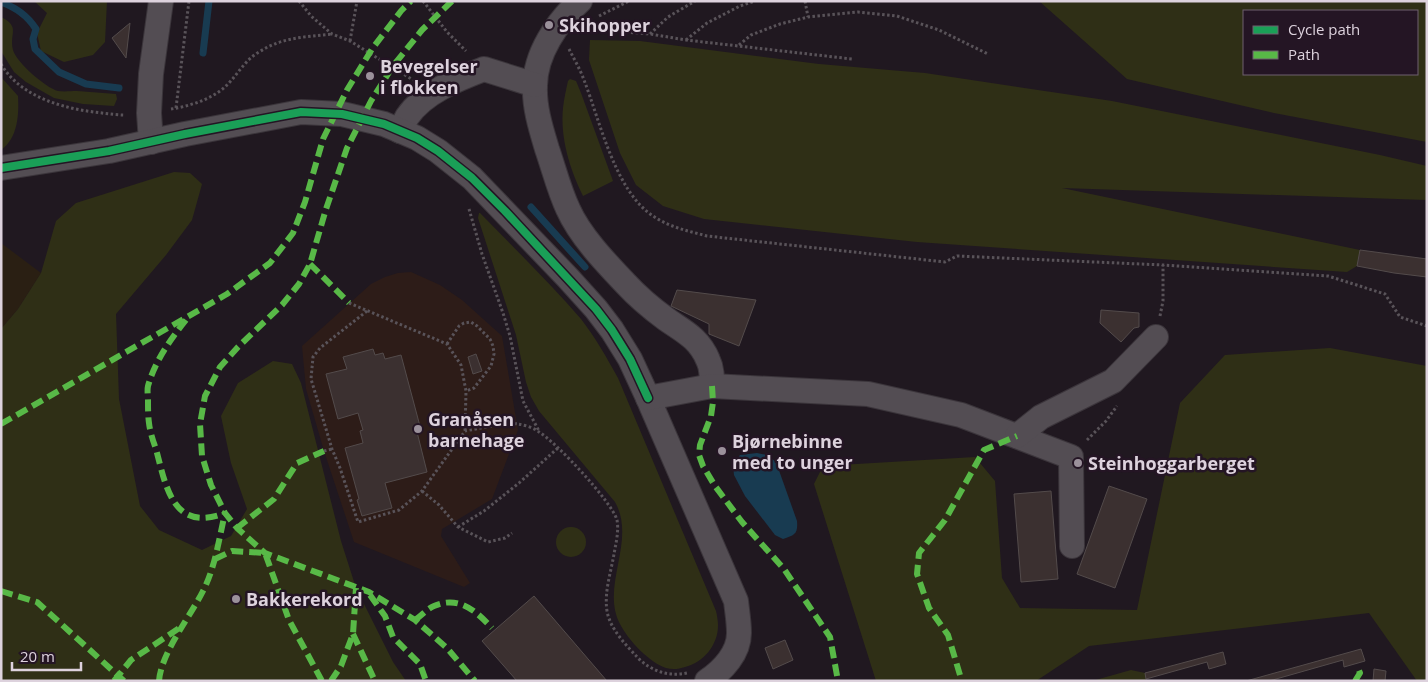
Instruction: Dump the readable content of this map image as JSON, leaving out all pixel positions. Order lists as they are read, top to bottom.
{
  "places": [
    "Skihopper",
    "Bevegelser i flokken",
    "Granåsen barnehage",
    "Bjørnebinne med to unger",
    "Steinhoggarberget",
    "Bakkerekord"
  ],
  "legend": ["Cycle path", "Path"],
  "scale_bar": "20 m"
}
